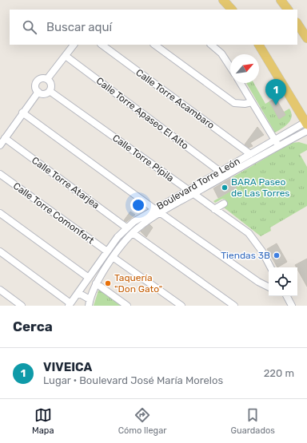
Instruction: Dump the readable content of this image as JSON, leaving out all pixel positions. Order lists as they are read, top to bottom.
{
  "streets": {
    "street": [
      "Calle Torre Acambaro",
      "Calle Torre Apaseo El Alto",
      "Calle Torre Pípila",
      "Calle Torre Atarjea",
      "Boulevard Torre León",
      "Calle Torre Comonfort"
    ]
  },
  "crossings": [
    ["Calle Torre Acambaro", "Boulevard Torre León"],
    ["Calle Torre Apaseo El Alto", "Boulevard Torre León"],
    ["Calle Torre Pípila", "Boulevard Torre León"],
    ["Calle Torre Atarjea", "Boulevard Torre León"],
    ["Boulevard Torre León", "Calle Torre Comonfort"]
  ],
  "places": ["BARA Paseo de Las Torres", "Tiendas 3B", "Taquería \"Don Gato\""],
  "north": "top right",
  "page": {
    "search": "Buscar aquí",
    "pins": "1",
    "heading": "Cerca",
    "list": [
      {
        "mark": "1",
        "name": "VIVEICA",
        "note": "Lugar · Boulevard José María Morelos",
        "value": "220 m"
      }
    ],
    "nav": ["Mapa", "Cómo llegar", "Guardados"]
  }
}
